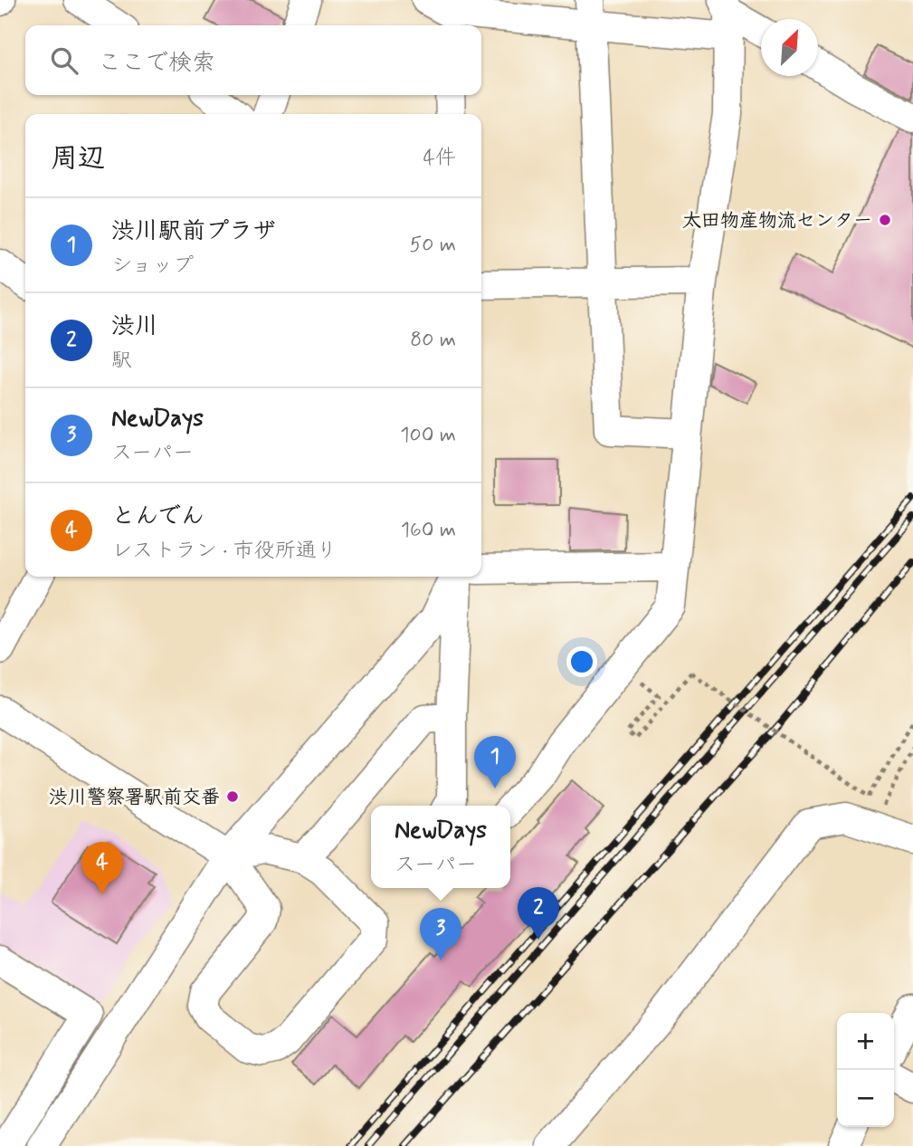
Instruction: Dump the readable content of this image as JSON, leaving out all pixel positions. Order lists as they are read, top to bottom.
{
  "places": ["太田物産物流センター", "渋川警察署駅前交番"],
  "north": "top right",
  "page": {
    "search": "ここで検索",
    "heading": ["周辺", "4件"],
    "list": [
      {
        "mark": "1",
        "name": "渋川駅前プラザ",
        "note": "ショップ",
        "value": "50 m"
      },
      {
        "mark": "2",
        "name": "渋川",
        "note": "駅",
        "value": "80 m"
      },
      {
        "mark": "3",
        "name": "NewDays",
        "note": "スーパー",
        "value": "100 m"
      },
      {
        "mark": "4",
        "name": "とんでん",
        "note": "レストラン · 市役所通り",
        "value": "160 m"
      }
    ],
    "pins": [
      "1",
      "4",
      "2",
      "3"
    ],
    "popup": ["NewDays", "スーパー"],
    "map_buttons": ["+", "−"]
  }
}
